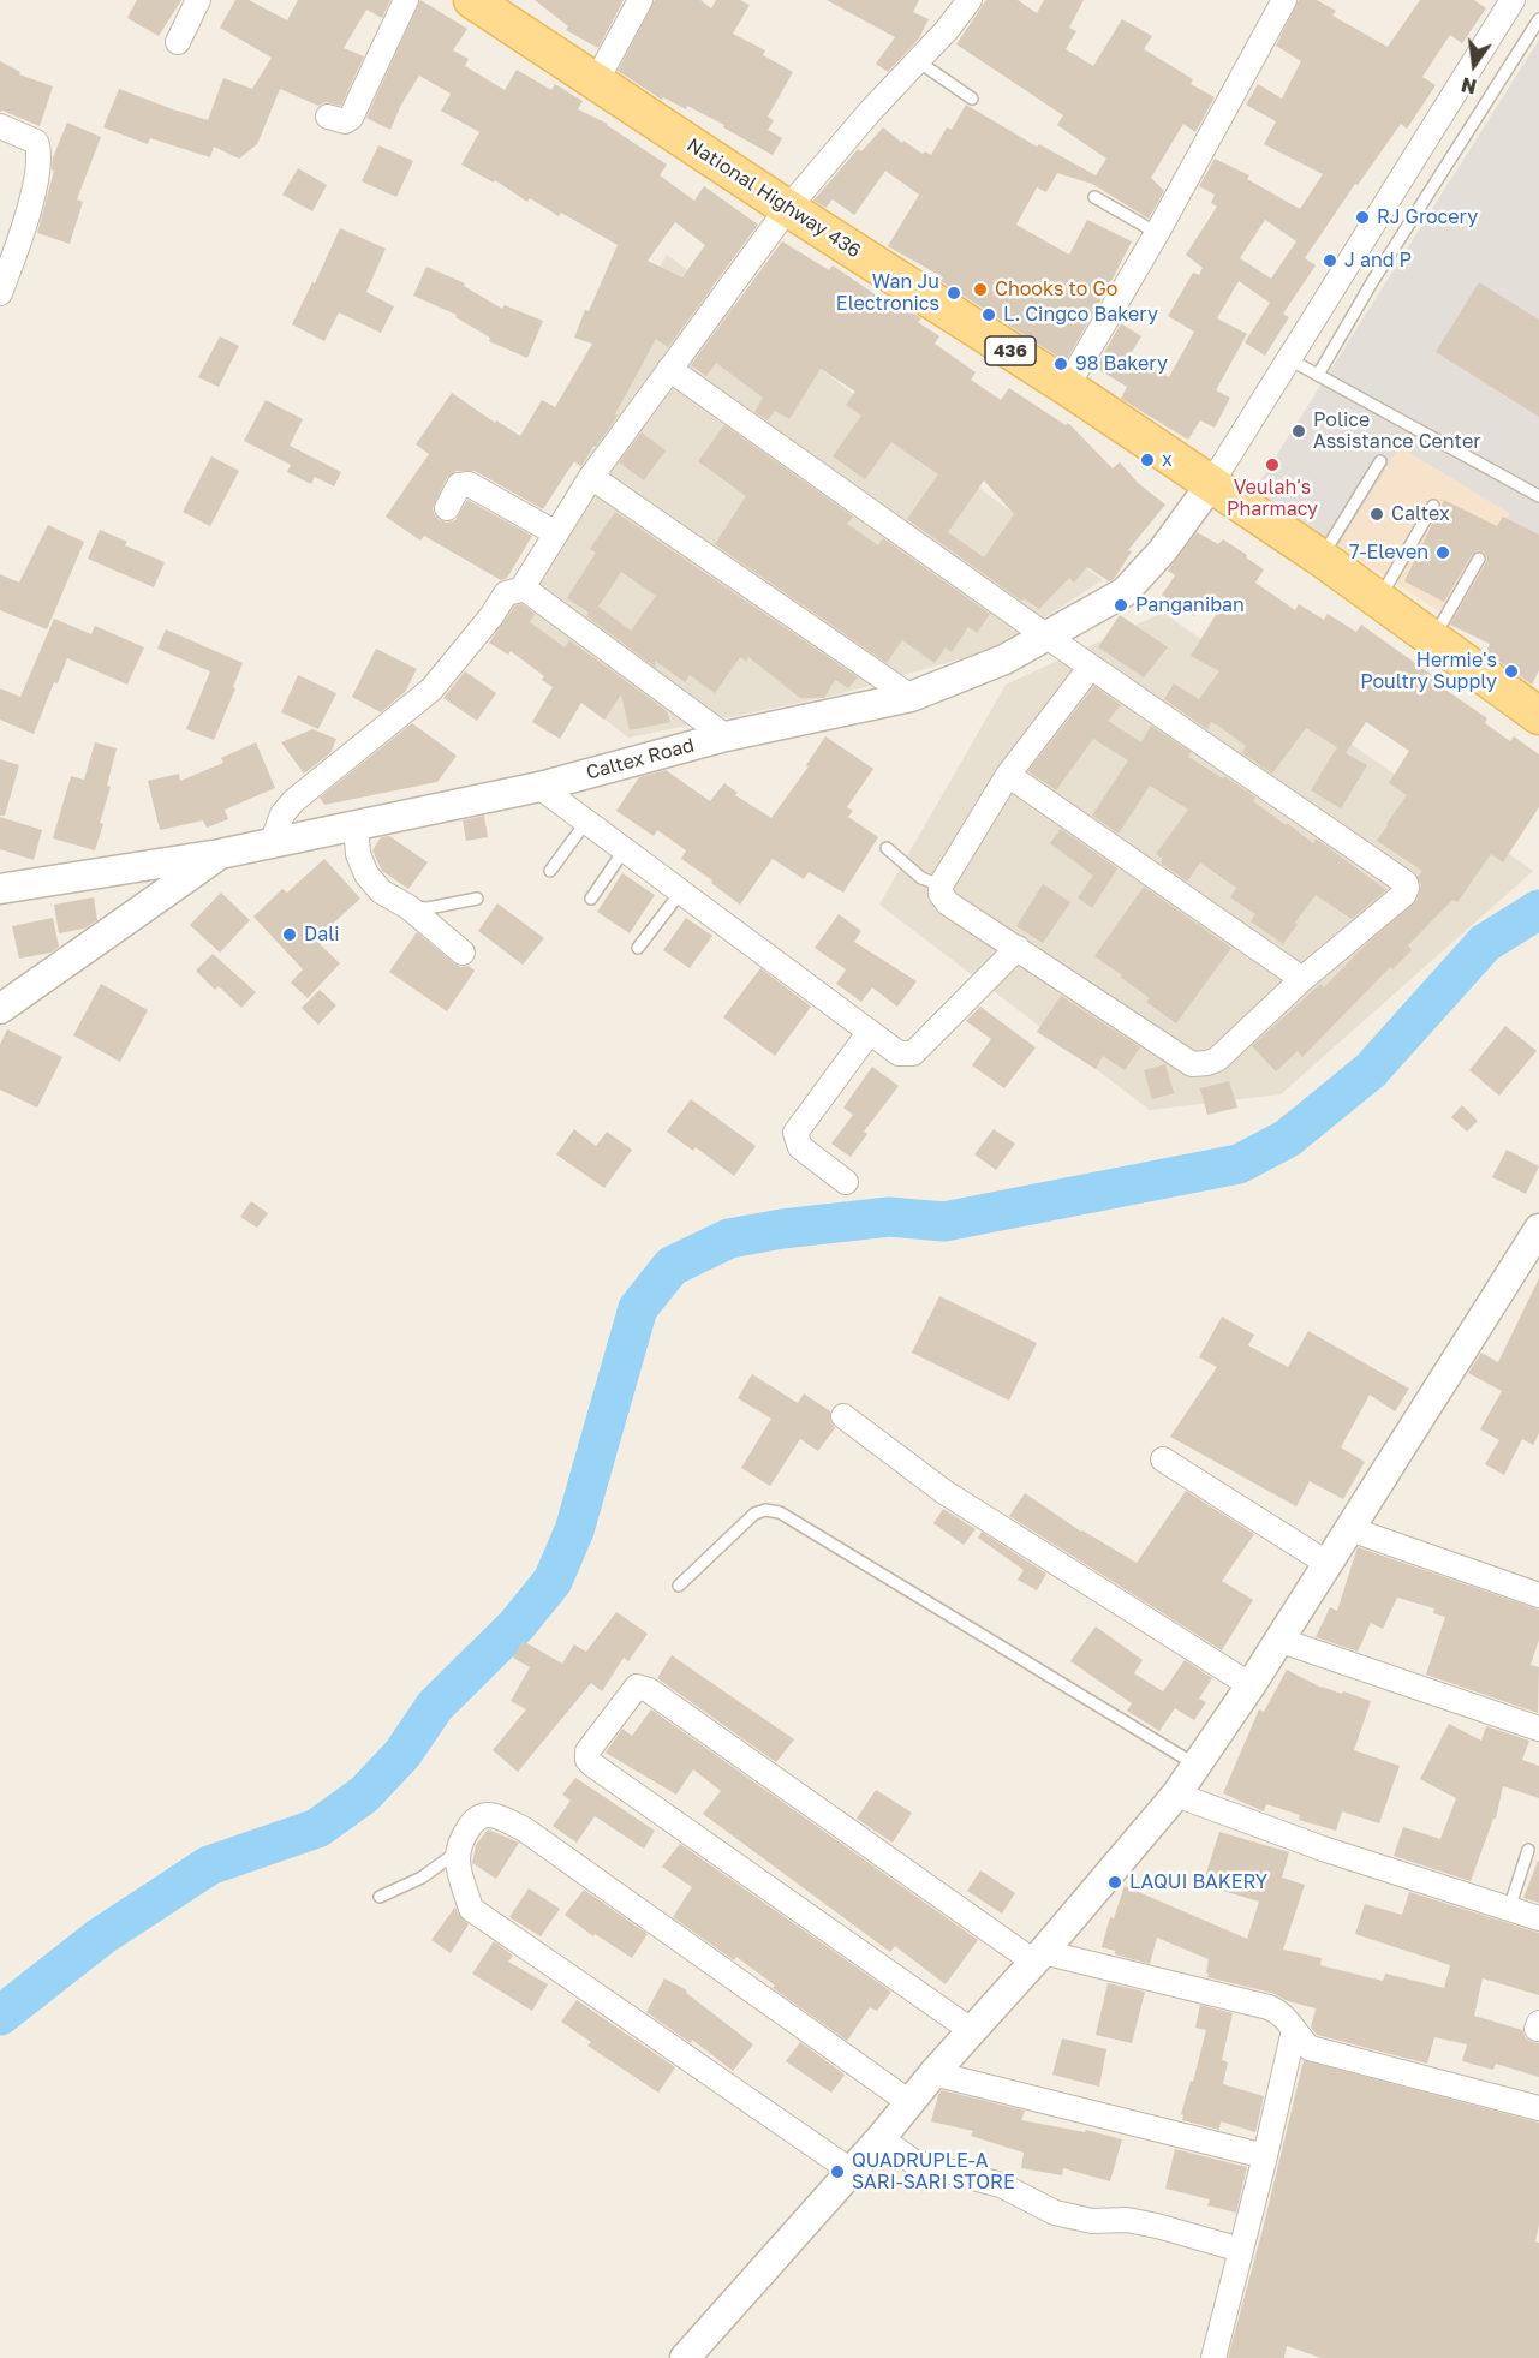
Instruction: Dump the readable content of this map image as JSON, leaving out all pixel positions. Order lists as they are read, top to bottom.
{
  "streets": {
    "main road": ["National Highway 436", "436"],
    "street": ["Caltex Road"]
  },
  "crossings": [
    ["National Highway 436", "Caltex Road"]
  ],
  "places": [
    "RJ Grocery",
    "J and P",
    "Chooks to Go",
    "Wan Ju Electronics",
    "L. Cingco Bakery",
    "98 Bakery",
    "Police Assistance Center",
    "x",
    "Veulah's Pharmacy",
    "Caltex",
    "7-Eleven",
    "Panganiban",
    "Hermie's Poultry Supply",
    "Dali",
    "LAQUI BAKERY",
    "QUADRUPLE-A SARI-SARI STORE"
  ],
  "north": "bottom"
}
